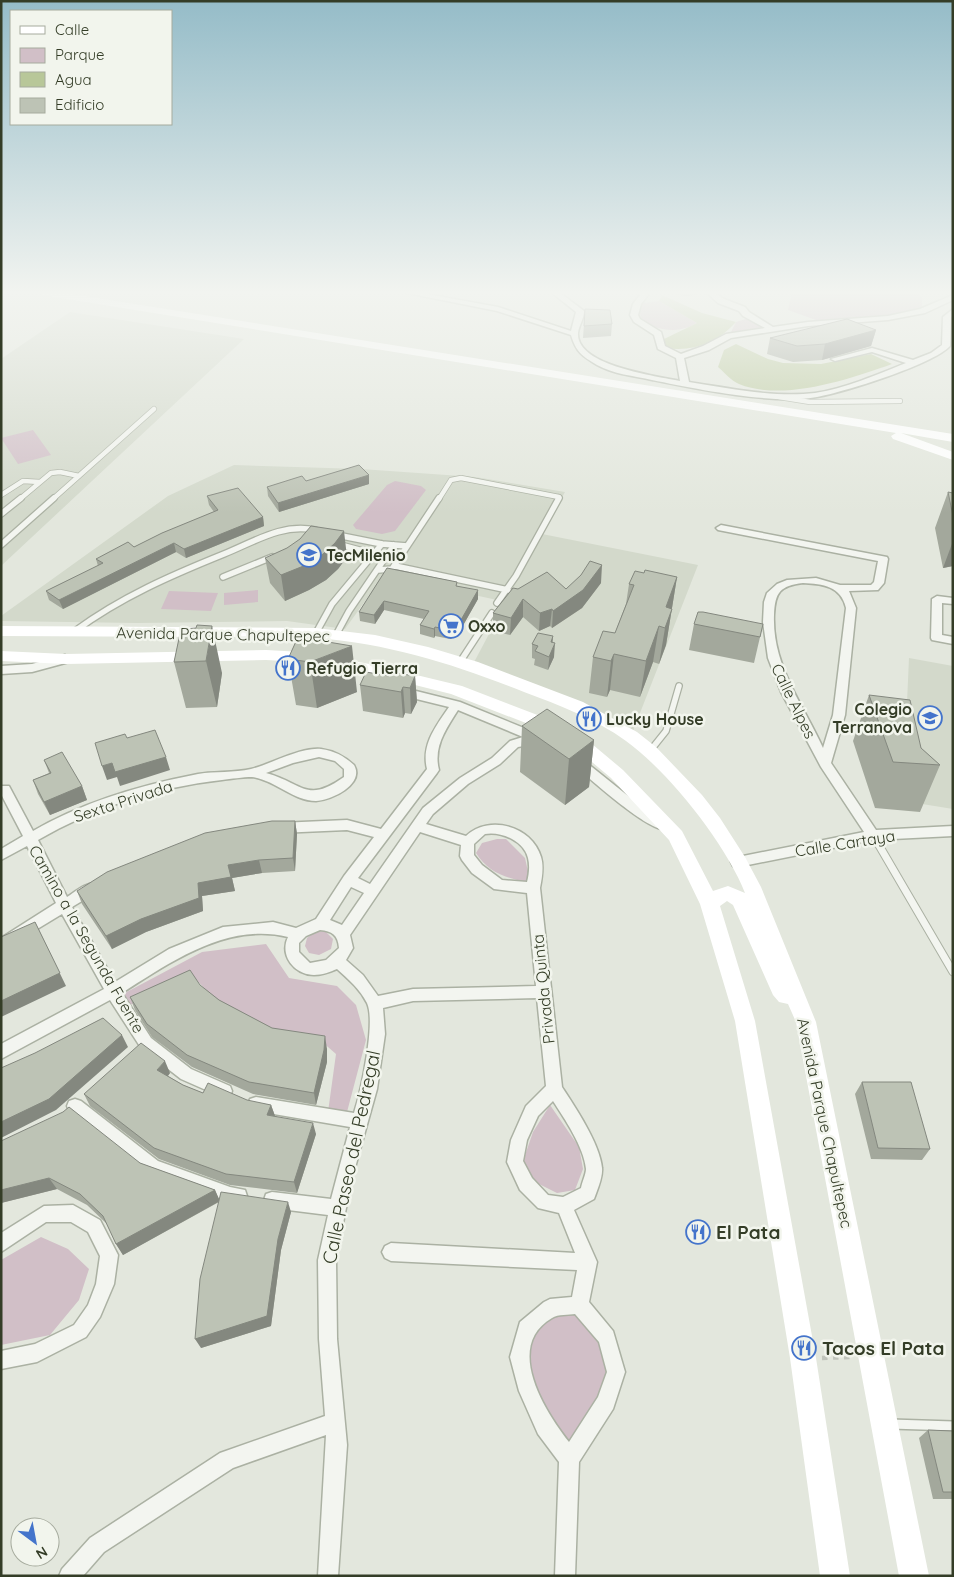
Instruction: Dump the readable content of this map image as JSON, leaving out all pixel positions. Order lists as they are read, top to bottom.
{
  "streets": {
    "main road": ["Avenida Parque Chapultepec"],
    "street": [
      "Calle Alpes",
      "Sexta Privada",
      "Calle Cartaya",
      "Camino a la Segunda Fuente",
      "Privada Quinta",
      "Calle Paseo del Pedregal"
    ]
  },
  "crossings": [
    ["Avenida Parque Chapultepec", "Calle Cartaya"],
    ["Calle Alpes", "Calle Cartaya"],
    ["Sexta Privada", "Camino a la Segunda Fuente"],
    ["Camino a la Segunda Fuente", "Calle Paseo del Pedregal"]
  ],
  "places": {
    "school or university": ["TecMilenio", "Colegio Terranova"],
    "supermarket": ["Oxxo"],
    "restaurant": [
      "Refugio Tierra",
      "Lucky House",
      "El Pata",
      "Tacos El Pata"
    ]
  },
  "legend": [
    "Calle",
    "Parque",
    "Agua",
    "Edificio"
  ],
  "north": "bottom right"
}
